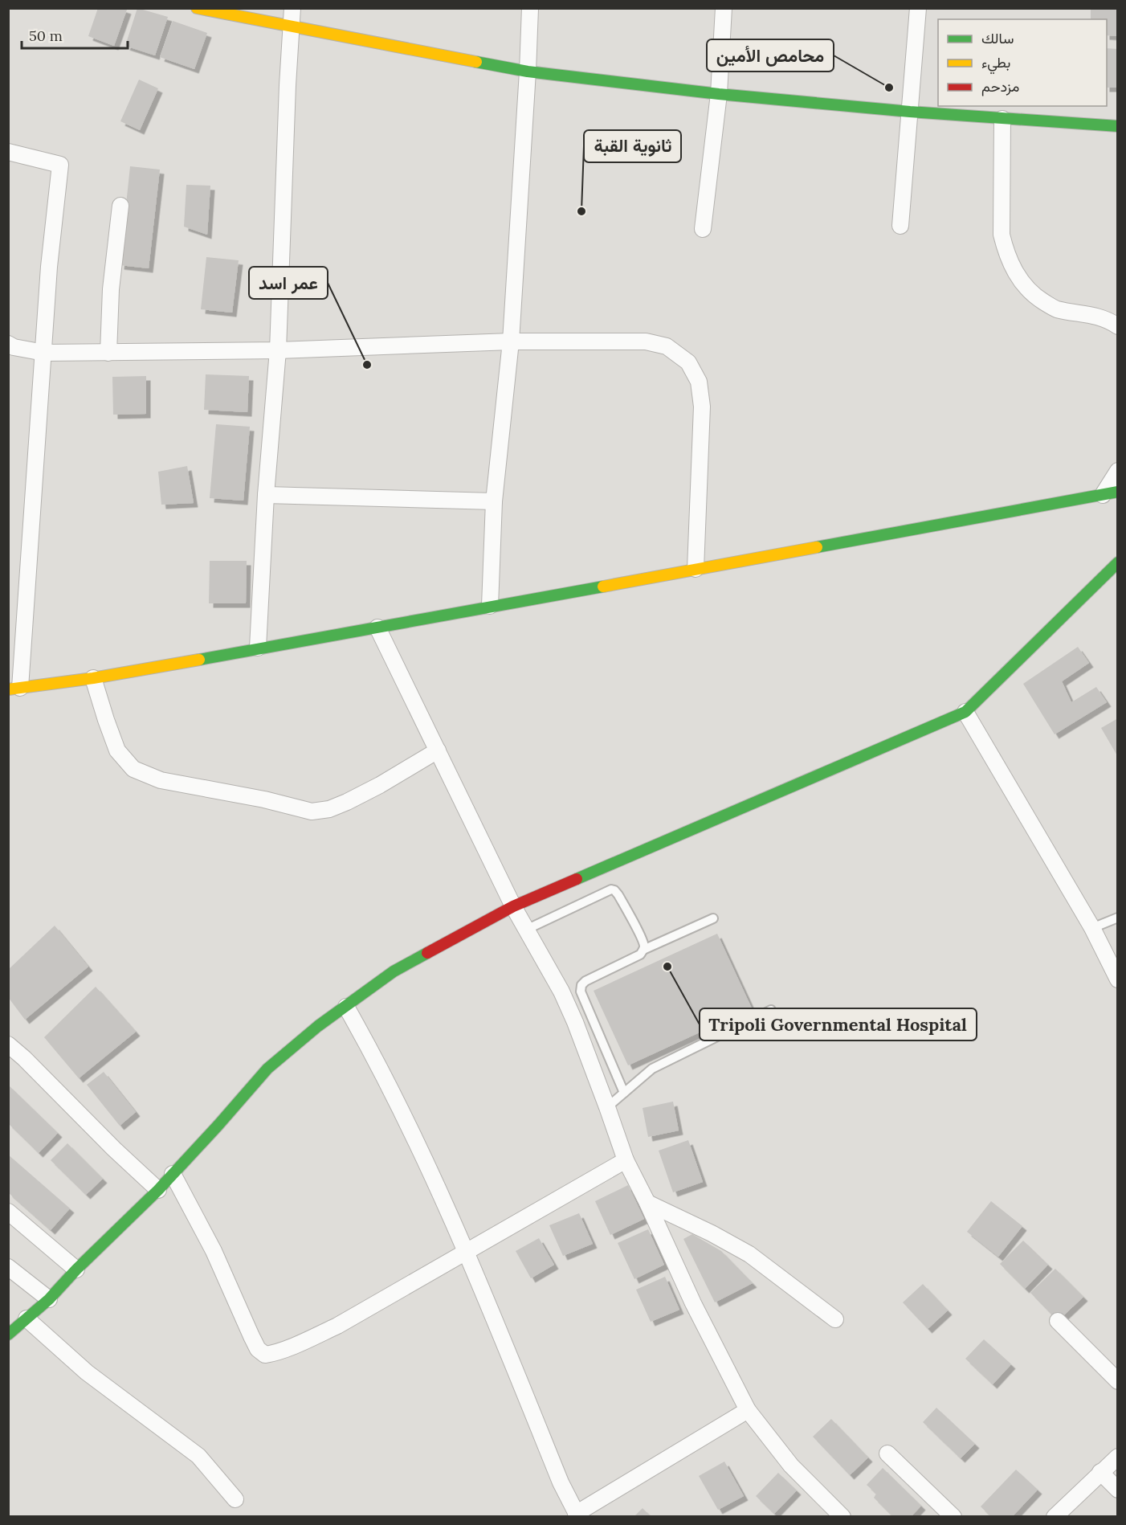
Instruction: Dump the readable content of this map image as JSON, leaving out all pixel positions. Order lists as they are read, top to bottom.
{
  "places": [
    "محامص الأمين",
    "ثانوية القبة",
    "عمر اسد",
    "Tripoli Governmental Hospital"
  ],
  "legend": ["سالك", "بطيء", "مزدحم"],
  "scale_bar": "50 m"
}
